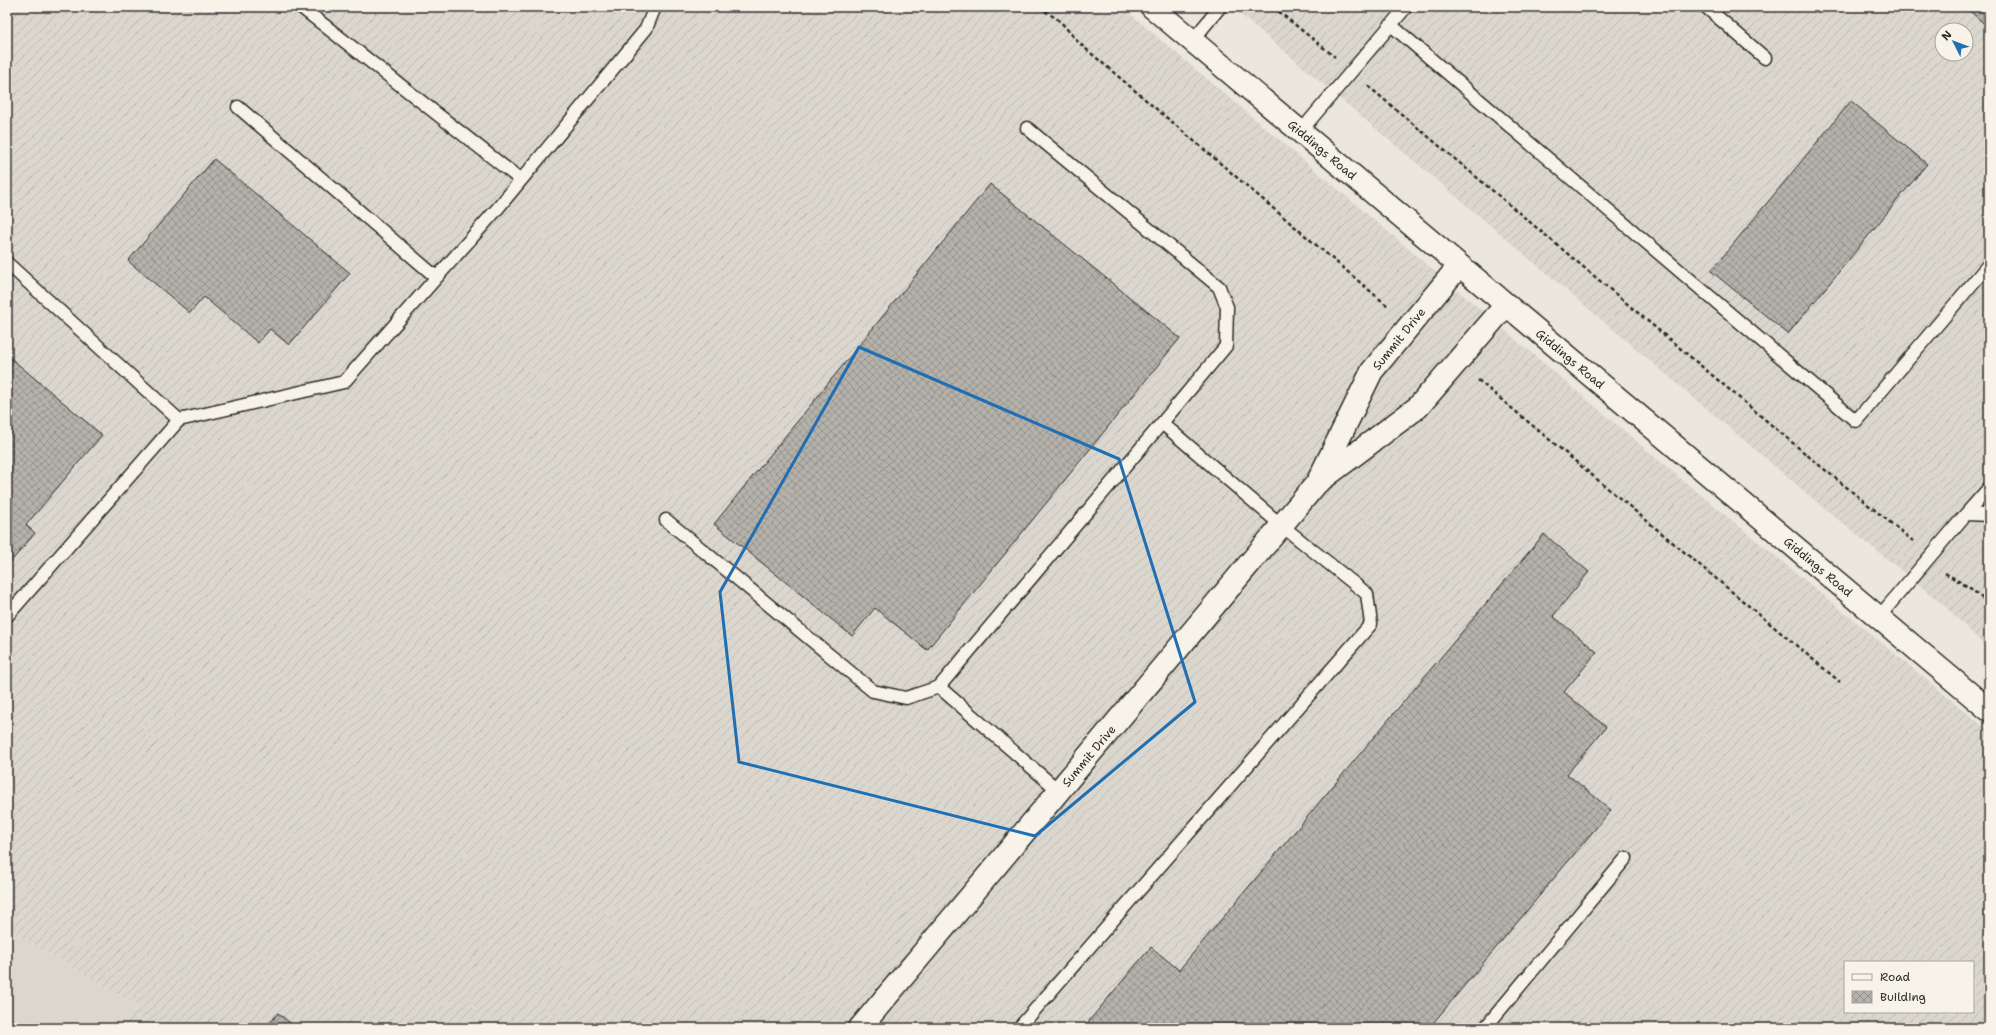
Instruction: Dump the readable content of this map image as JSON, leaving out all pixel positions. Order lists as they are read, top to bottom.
{
  "streets": {
    "street": ["Giddings Road", "Summit Drive"]
  },
  "crossings": [
    ["Giddings Road", "Summit Drive"]
  ],
  "legend": ["Road", "Building"],
  "north": "top left"
}
